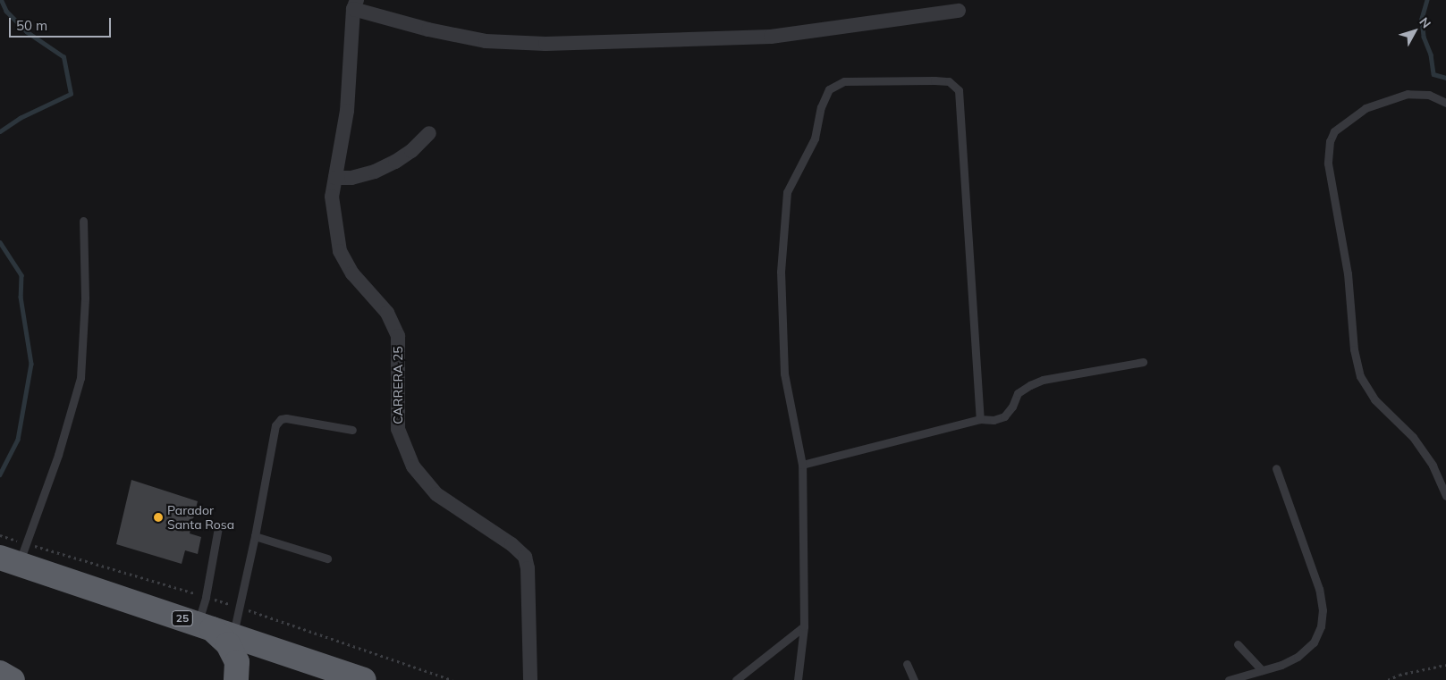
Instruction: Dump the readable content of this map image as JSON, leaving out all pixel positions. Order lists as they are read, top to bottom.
{
  "streets": {
    "highway": ["25"],
    "street": ["CARRERA 25"]
  },
  "places": ["Parador Santa Rosa"],
  "scale_bar": "50 m",
  "north": "top right"
}
